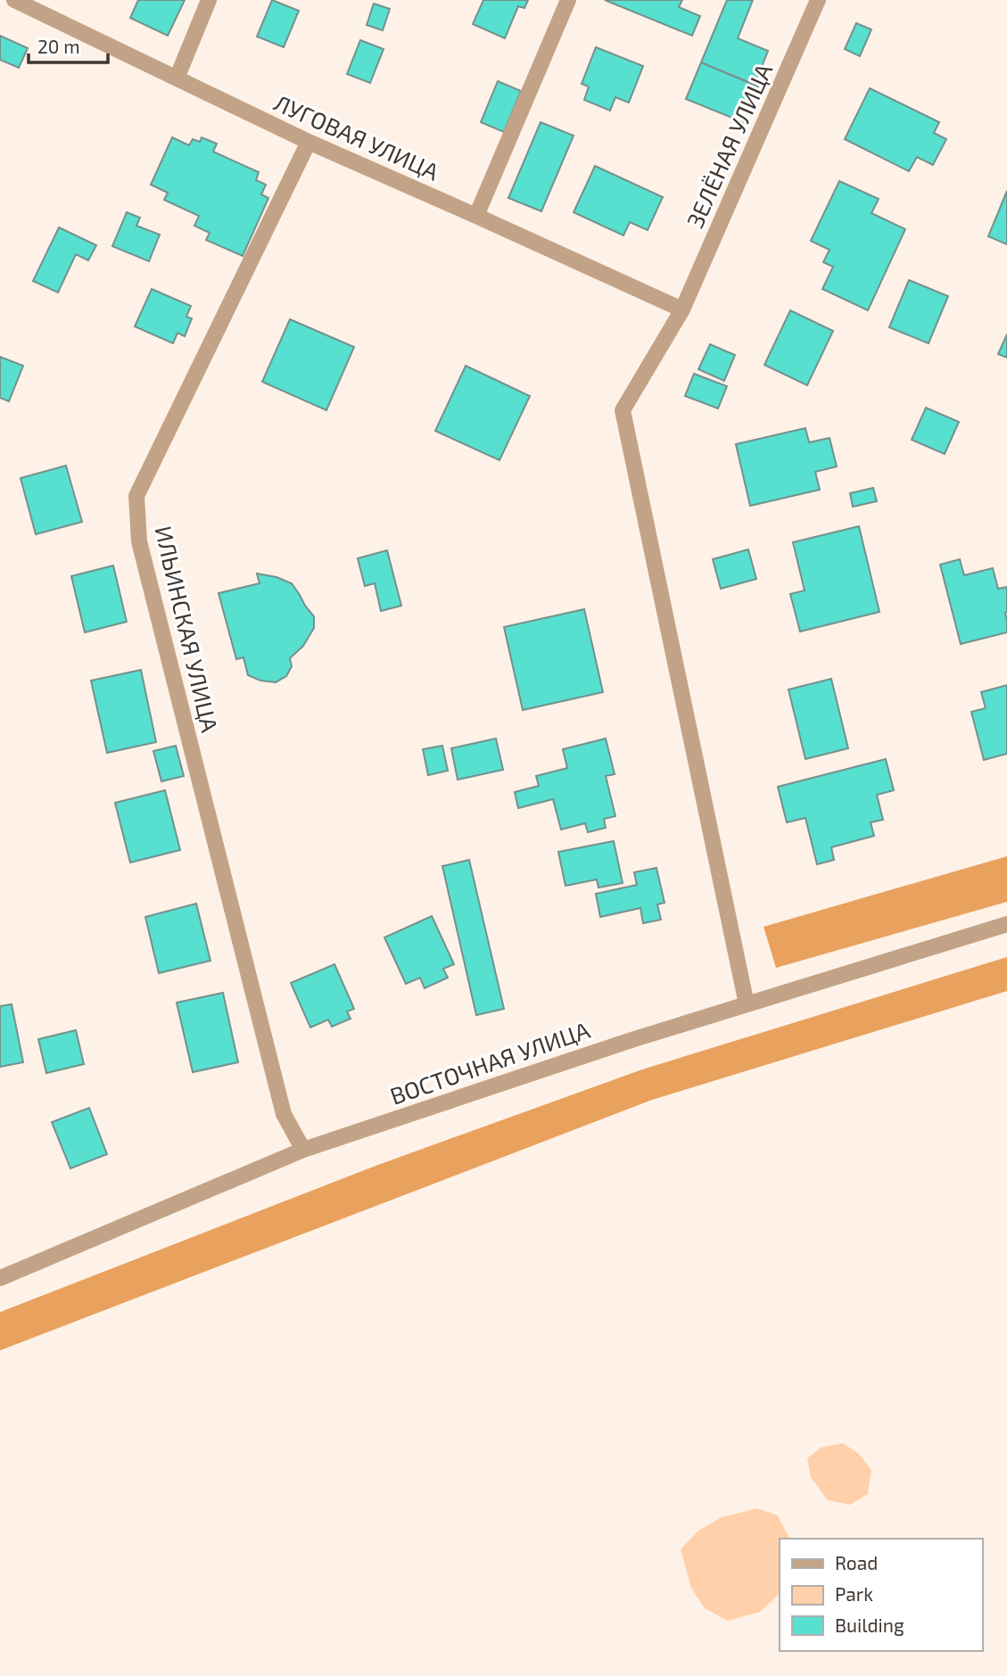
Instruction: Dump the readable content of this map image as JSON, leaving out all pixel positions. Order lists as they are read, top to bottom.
{
  "streets": {
    "street": [
      "ЛУГОВАЯ УЛИЦА",
      "ЗЕЛЁНАЯ УЛИЦА",
      "ИЛЬИНСКАЯ УЛИЦА",
      "ВОСТОЧНАЯ УЛИЦА"
    ]
  },
  "crossings": [
    ["ЛУГОВАЯ УЛИЦА", "ЗЕЛЁНАЯ УЛИЦА"],
    ["ЛУГОВАЯ УЛИЦА", "ИЛЬИНСКАЯ УЛИЦА"],
    ["ЗЕЛЁНАЯ УЛИЦА", "ВОСТОЧНАЯ УЛИЦА"],
    ["ИЛЬИНСКАЯ УЛИЦА", "ВОСТОЧНАЯ УЛИЦА"]
  ],
  "legend": ["Road", "Park", "Building"],
  "scale_bar": "20 m"
}
